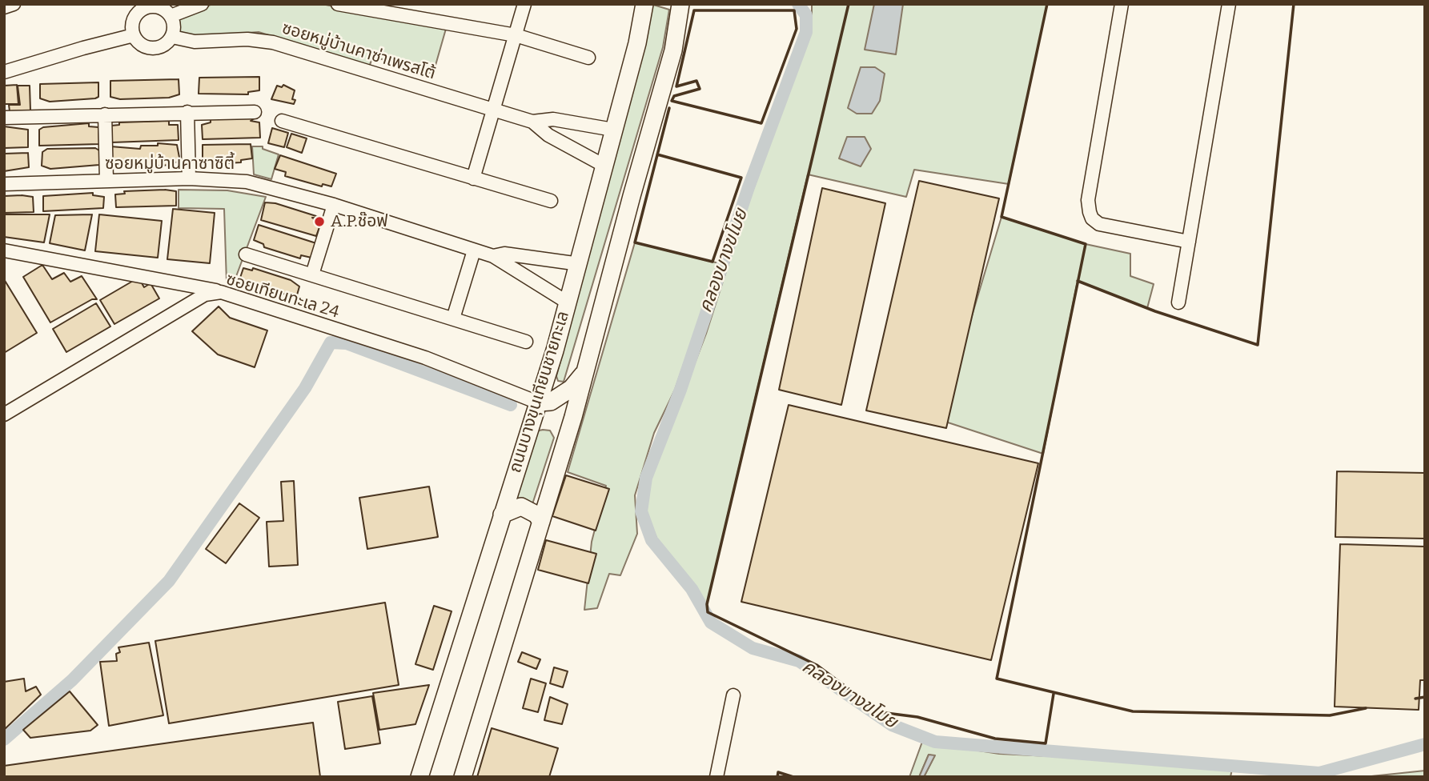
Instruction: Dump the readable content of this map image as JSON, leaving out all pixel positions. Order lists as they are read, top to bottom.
{
  "streets": {
    "main road": ["ถนนบางขุนเทียนชายทะเล"],
    "street": ["ซอยหมู่บ้านคาซ่าเพรสโต้", "ซอยหมู่บ้านคาซาซิตี้", "ซอยเทียนทะเล 24"]
  },
  "crossings": [
    ["ซอยหมู่บ้านคาซ่าเพรสโต้", "ถนนบางขุนเทียนชายทะเล"],
    ["ซอยหมู่บ้านคาซาซิตี้", "ถนนบางขุนเทียนชายทะเล"],
    ["ซอยเทียนทะเล 24", "ถนนบางขุนเทียนชายทะเล"]
  ],
  "water": ["คลองบางขโมย"],
  "places": ["A.P.ช๊อฟ"]
}
